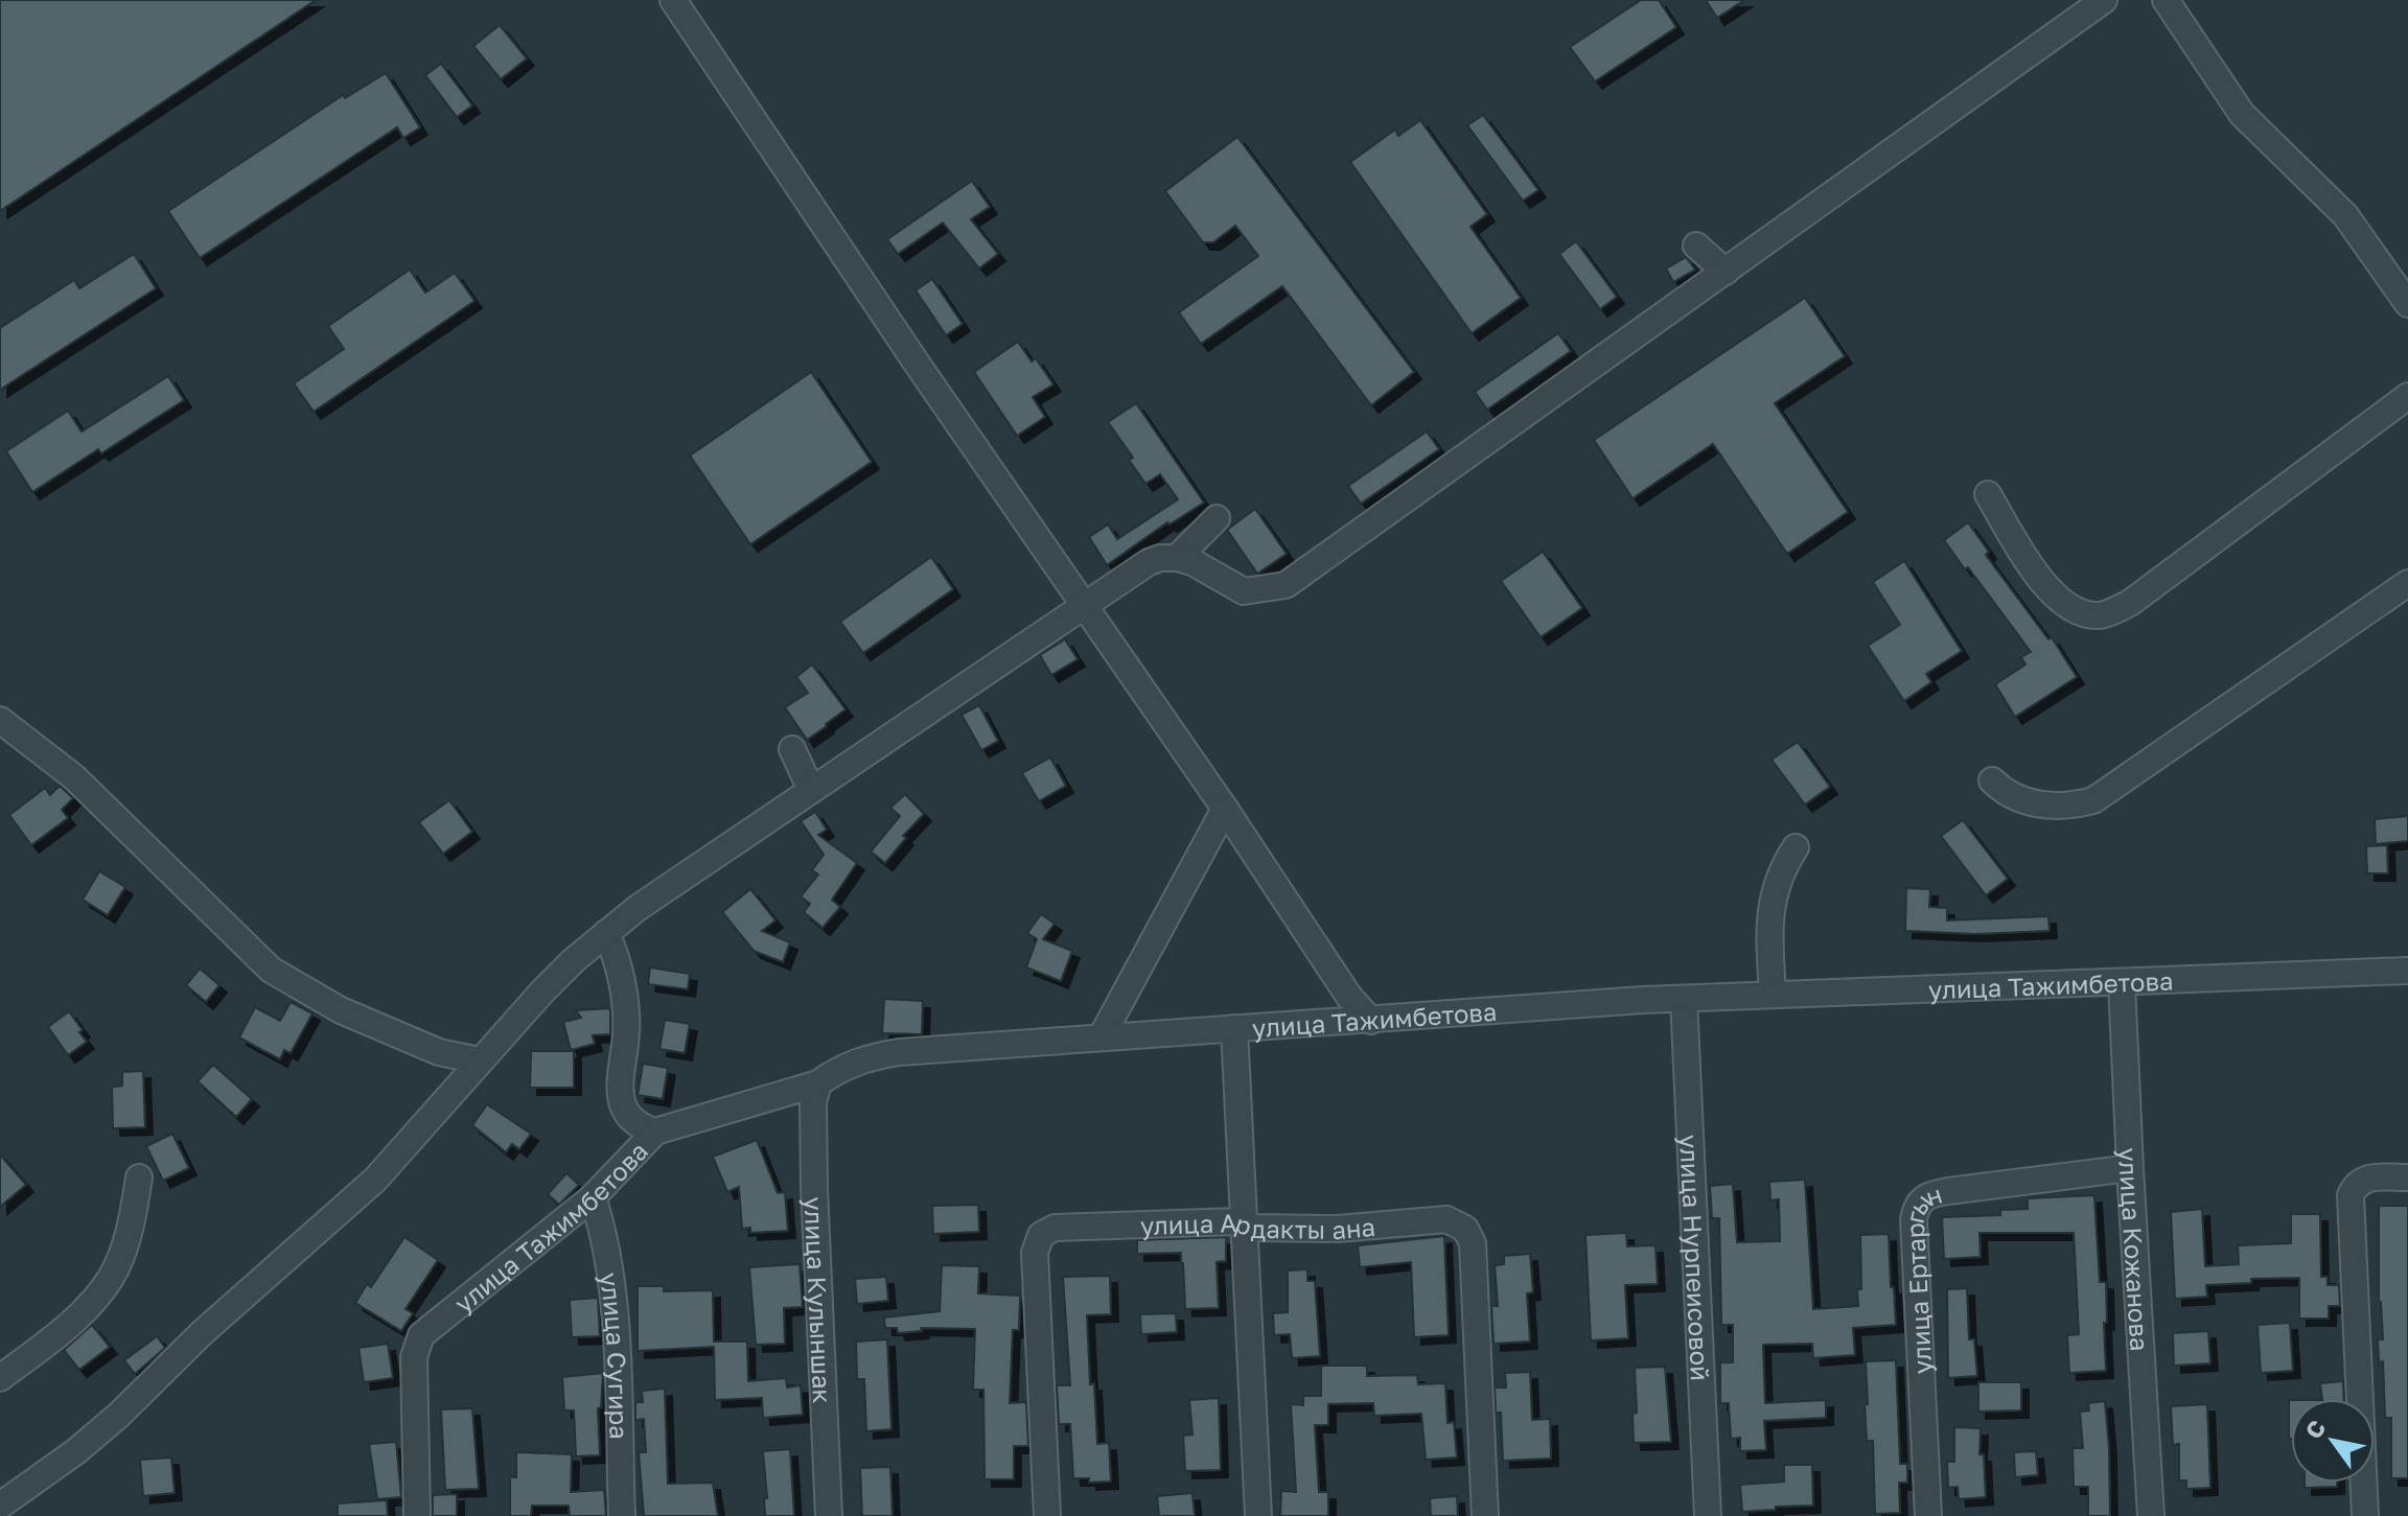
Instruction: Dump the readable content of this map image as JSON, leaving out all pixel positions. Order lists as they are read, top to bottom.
{
  "streets": {
    "street": [
      "улица Тажимбетова",
      "улица Ардакты ана",
      "улица Кожанова",
      "улица Нурпеисовой",
      "улица Ертаргын",
      "улица Кулыншак",
      "улица Сугира"
    ]
  },
  "crossings": [
    ["улица Тажимбетова", "улица Кожанова"],
    ["улица Тажимбетова", "улица Нурпеисовой"],
    ["улица Тажимбетова", "улица Кулыншак"],
    ["улица Тажимбетова", "улица Сугира"],
    ["улица Кожанова", "улица Ертаргын"]
  ],
  "north": "top left"
}
